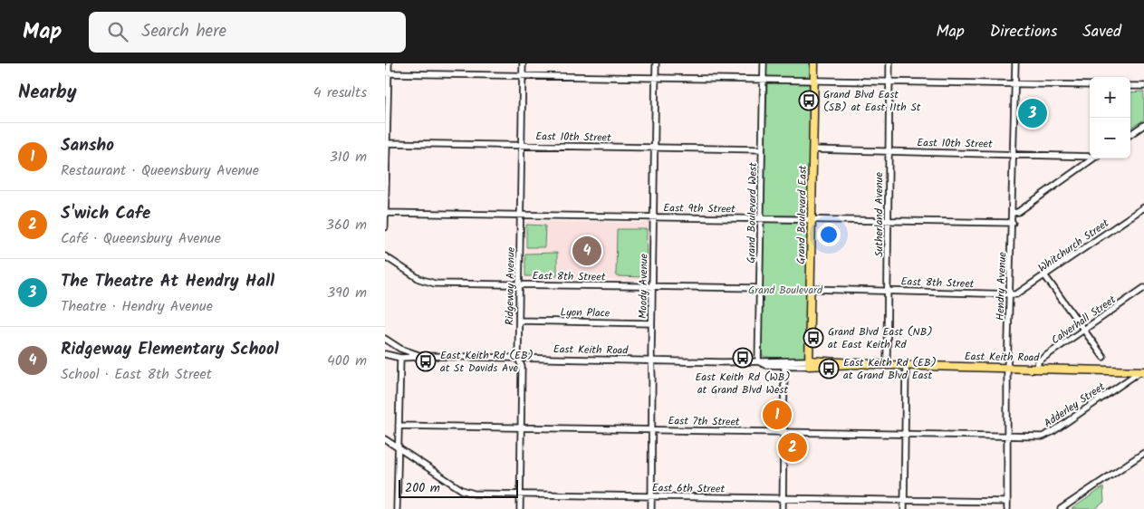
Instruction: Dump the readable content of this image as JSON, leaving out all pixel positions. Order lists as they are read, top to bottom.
{
  "streets": {
    "main road": ["Grand Boulevard East", "East Keith Road"],
    "street": [
      "East 10th Street",
      "East 9th Street",
      "Grand Boulevard West",
      "Sutherland Avenue",
      "Whitchurch Street",
      "East 8th Street",
      "Ridgeway Avenue",
      "Moody Avenue",
      "Hendry Avenue",
      "Lyon Place",
      "Calverhall Street",
      "Adderley Street",
      "East 7th Street",
      "East 6th Street"
    ]
  },
  "crossings": [
    ["East 10th Street", "Grand Boulevard West"],
    ["East 10th Street", "Grand Boulevard East"],
    ["East 10th Street", "Sutherland Avenue"],
    ["East 10th Street", "Ridgeway Avenue"],
    ["East 10th Street", "Moody Avenue"],
    ["East 10th Street", "Hendry Avenue"],
    ["East 9th Street", "Grand Boulevard West"],
    ["East 9th Street", "Grand Boulevard East"],
    ["East 9th Street", "Sutherland Avenue"],
    ["East 9th Street", "Ridgeway Avenue"],
    ["East 9th Street", "Moody Avenue"],
    ["East 9th Street", "Hendry Avenue"],
    ["Grand Boulevard West", "East 8th Street"],
    ["Grand Boulevard West", "East Keith Road"],
    ["Grand Boulevard East", "East 8th Street"],
    ["Grand Boulevard East", "East Keith Road"],
    ["Sutherland Avenue", "East 8th Street"],
    ["Sutherland Avenue", "East Keith Road"],
    ["Whitchurch Street", "East 8th Street"],
    ["Whitchurch Street", "Hendry Avenue"],
    ["East 8th Street", "Ridgeway Avenue"],
    ["East 8th Street", "Moody Avenue"],
    ["East 8th Street", "Hendry Avenue"],
    ["Ridgeway Avenue", "Lyon Place"],
    ["Ridgeway Avenue", "East Keith Road"],
    ["Ridgeway Avenue", "East 7th Street"],
    ["Ridgeway Avenue", "East 6th Street"],
    ["Moody Avenue", "Lyon Place"],
    ["Moody Avenue", "East Keith Road"],
    ["Moody Avenue", "East 7th Street"],
    ["Moody Avenue", "East 6th Street"],
    ["Hendry Avenue", "East Keith Road"],
    ["Hendry Avenue", "Adderley Street"],
    ["Hendry Avenue", "East 7th Street"],
    ["Hendry Avenue", "East 6th Street"],
    ["Calverhall Street", "East Keith Road"],
    ["East Keith Road", "Adderley Street"],
    ["Adderley Street", "East 7th Street"]
  ],
  "parks": ["Grand Boulevard"],
  "places": {
    "bus stop": [
      "Grand Blvd East (SB) at East 11th St",
      "Grand Blvd East (NB) at East Keith Rd",
      "East Keith Rd (WB) at Grand Blvd West",
      "East Keith Rd (EB) at St Davids Ave",
      "East Keith Rd (EB) at Grand Blvd East"
    ]
  },
  "scale_bar": "200 m",
  "page": {
    "header": "Map",
    "search": "Search here",
    "nav": ["Map", "Directions", "Saved"],
    "heading": ["Nearby", "4 results"],
    "map_buttons": ["+", "−"],
    "pins": [
      "3",
      "4",
      "1",
      "2"
    ],
    "list": [
      {
        "mark": "1",
        "name": "Sansho",
        "note": "Restaurant · Queensbury Avenue",
        "value": "310 m"
      },
      {
        "mark": "2",
        "name": "S'wich Cafe",
        "note": "Café · Queensbury Avenue",
        "value": "360 m"
      },
      {
        "mark": "3",
        "name": "The Theatre At Hendry Hall",
        "note": "Theatre · Hendry Avenue",
        "value": "390 m"
      },
      {
        "mark": "4",
        "name": "Ridgeway Elementary School",
        "note": "School · East 8th Street",
        "value": "400 m"
      }
    ],
    "scale": "200 m"
  }
}
